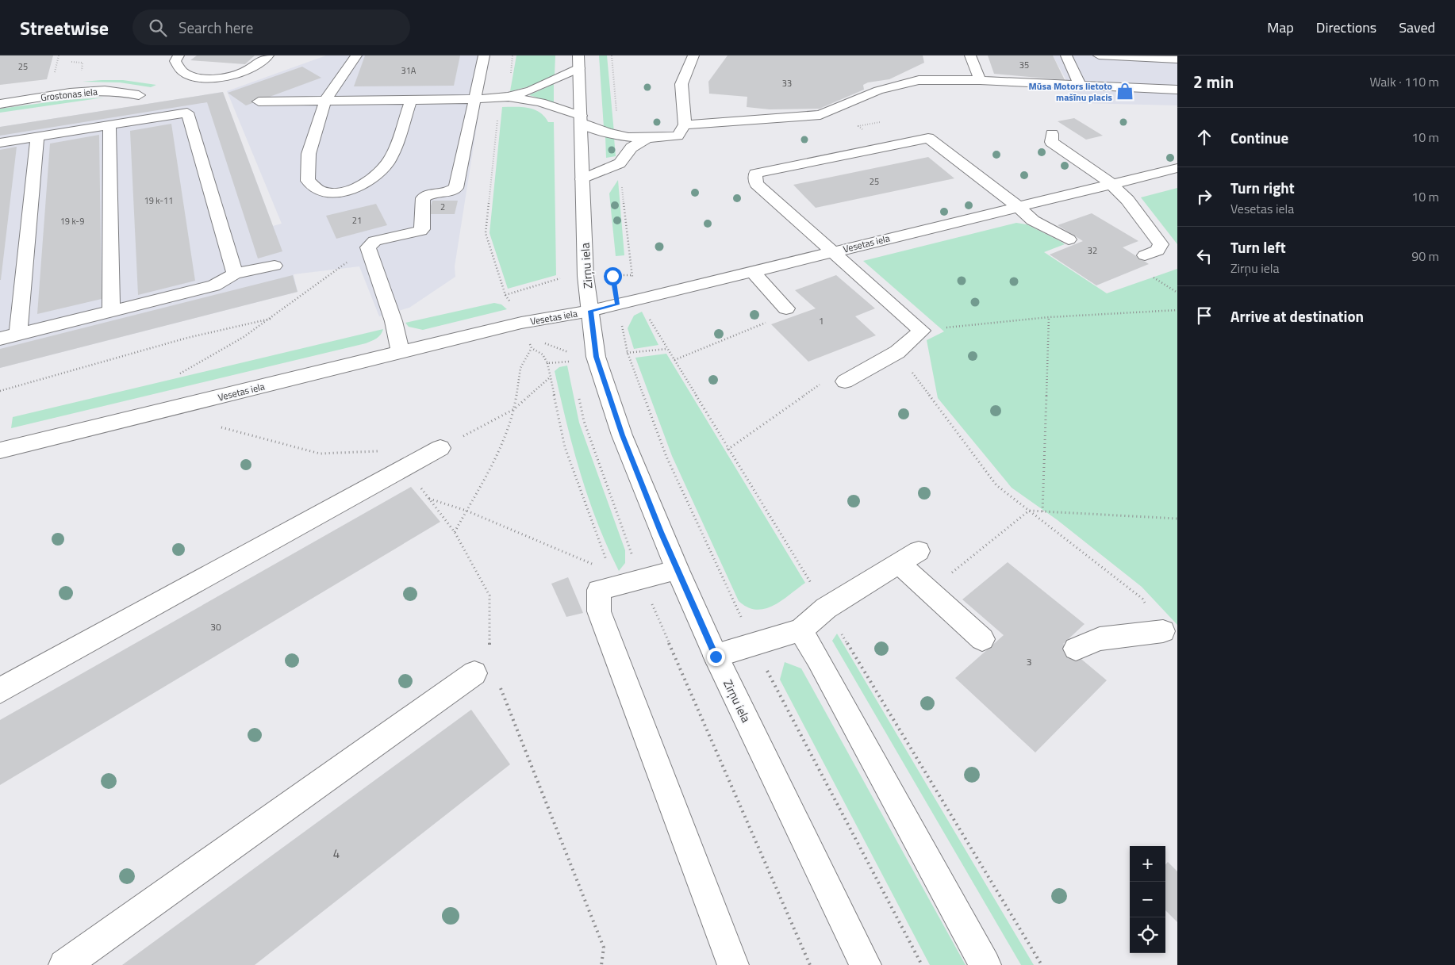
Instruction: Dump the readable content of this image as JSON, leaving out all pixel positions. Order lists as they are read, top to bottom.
{
  "streets": {
    "street": ["Grostonas iela", "Vesetas iela", "Zirņu iela"]
  },
  "crossings": [
    ["Vesetas iela", "Zirņu iela"]
  ],
  "places": {
    "shop": ["Mūsa Motors lietoto mašīnu placis"]
  },
  "house_numbers": [
    "35",
    "25",
    "31A",
    "33",
    "25",
    "19 k-11",
    "2",
    "21",
    "19 k-9",
    "32",
    "1",
    "30",
    "3",
    "4"
  ],
  "page": {
    "header": "Streetwise",
    "search": "Search here",
    "nav": ["Map", "Directions", "Saved"],
    "heading": ["2 min", "Walk · 110 m"],
    "list": [
      ["Continue", "10 m"],
      ["Turn right", "Vesetas iela", "10 m"],
      ["Turn left", "Zirņu iela", "90 m"],
      "Arrive at destination"
    ],
    "map_buttons": ["+", "−"]
  }
}
